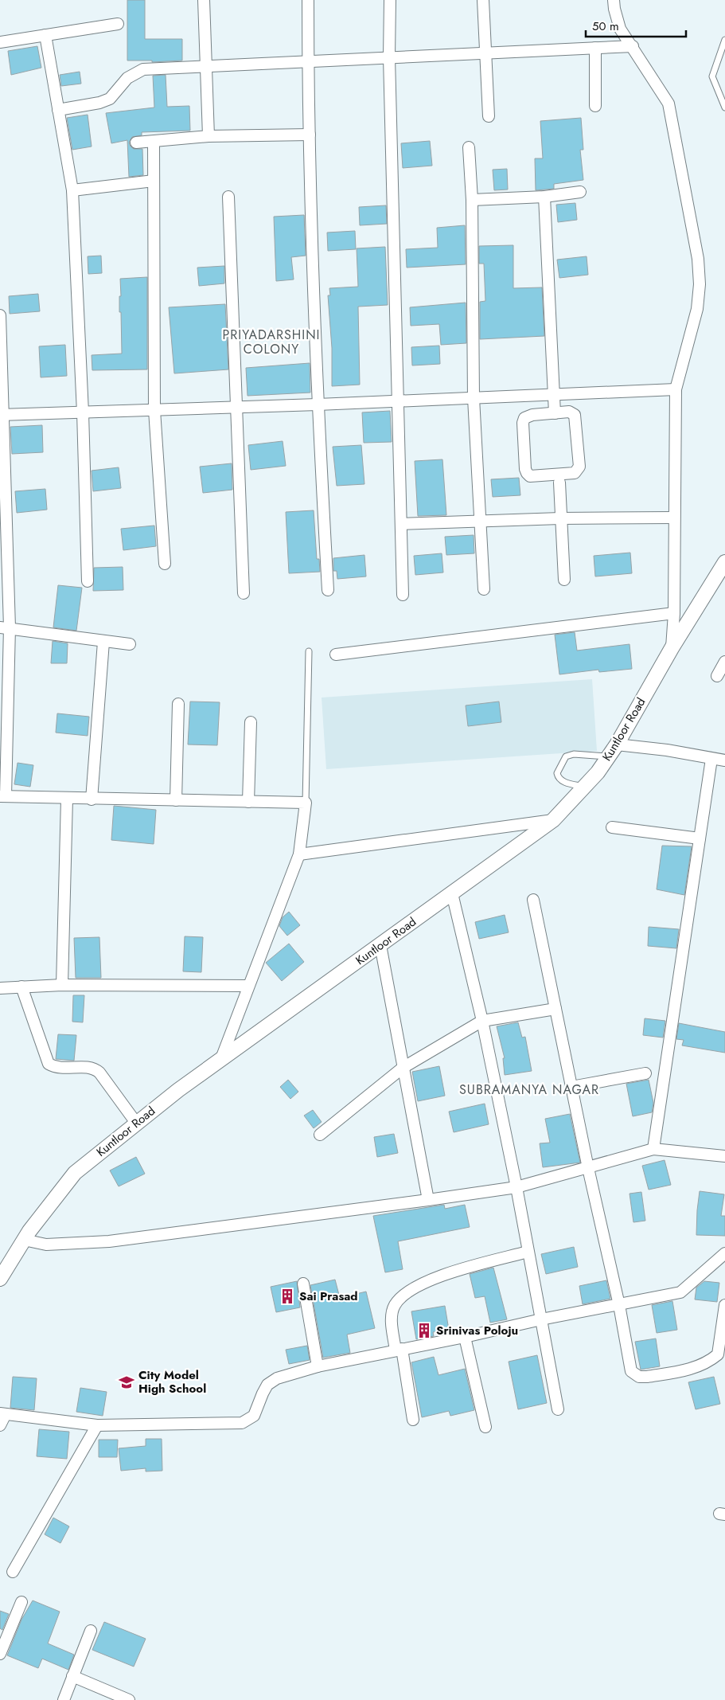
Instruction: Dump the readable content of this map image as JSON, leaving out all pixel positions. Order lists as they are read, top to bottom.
{
  "streets": {
    "street": ["Kuntloor Road"]
  },
  "districts": ["PRIYADARSHINI COLONY", "SUBRAMANYA NAGAR"],
  "places": {
    "building": ["Sai Prasad", "Srinivas Poloju"],
    "school or university": ["City Model High School"]
  },
  "scale_bar": "50 m"
}
